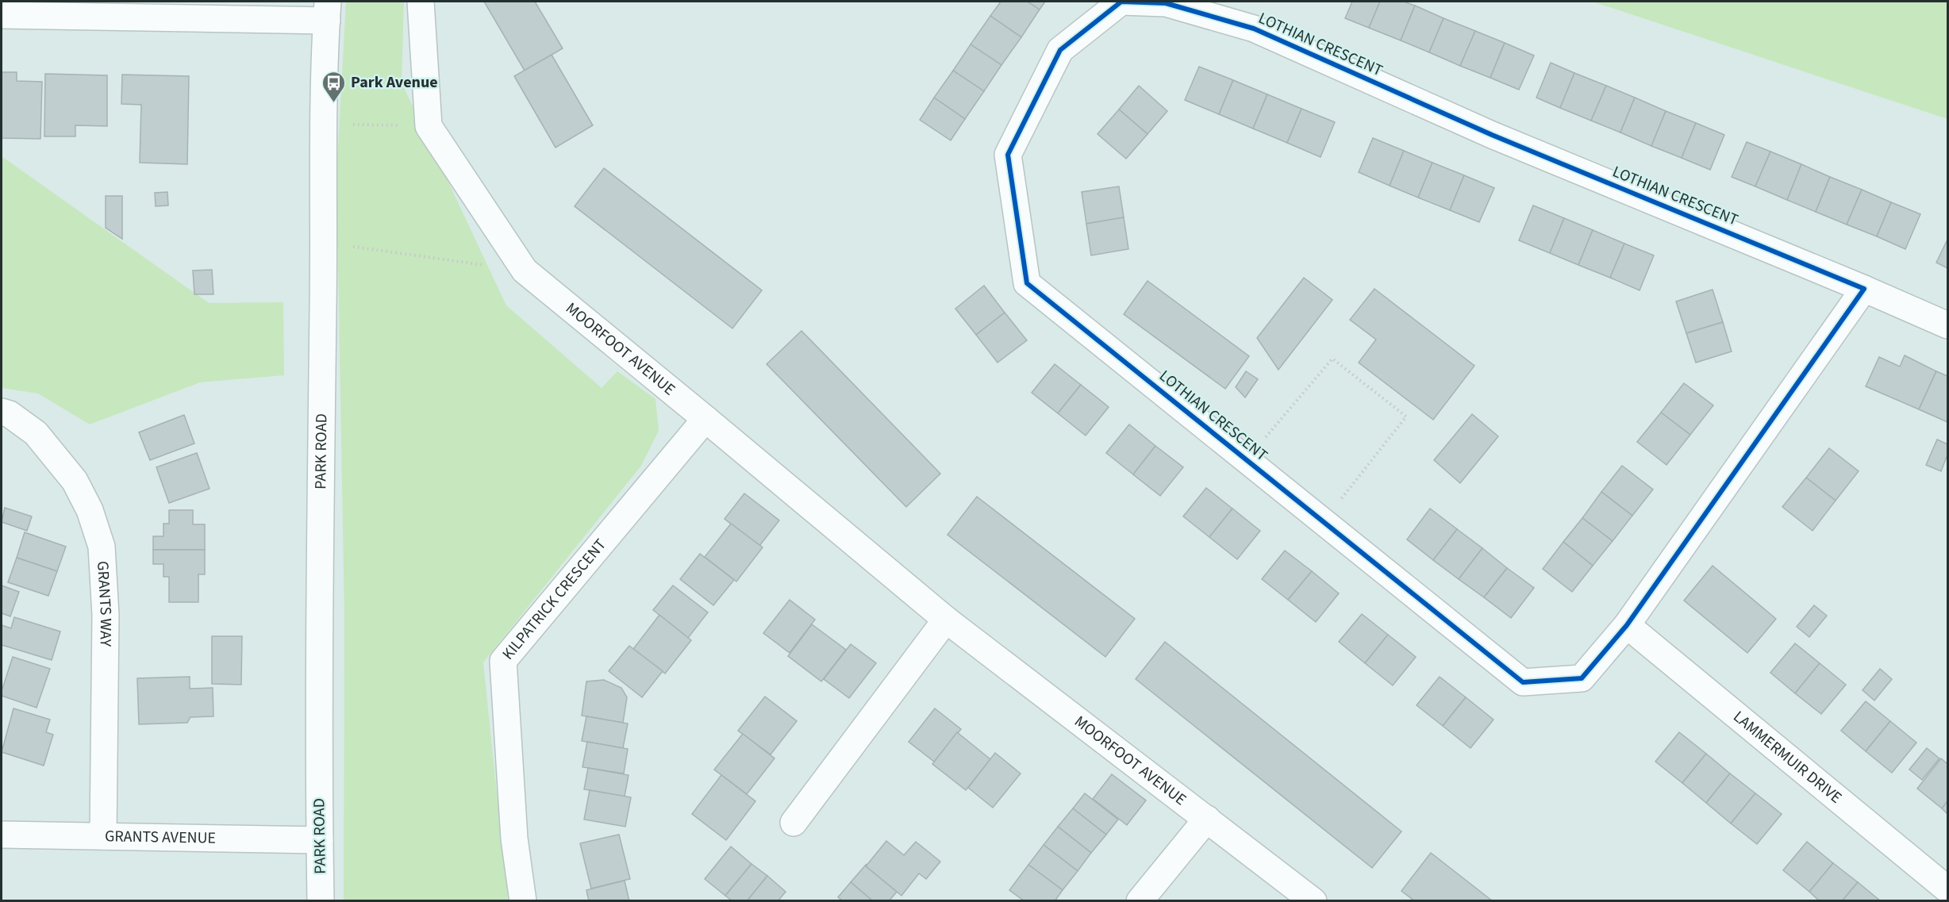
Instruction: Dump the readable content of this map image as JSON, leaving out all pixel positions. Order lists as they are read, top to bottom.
{
  "streets": {
    "street": [
      "LOTHIAN CRESCENT",
      "MOORFOOT AVENUE",
      "PARK ROAD",
      "KILPATRICK CRESCENT",
      "GRANTS WAY",
      "LAMMERMUIR DRIVE",
      "GRANTS AVENUE"
    ]
  },
  "crossings": [
    ["LOTHIAN CRESCENT", "LAMMERMUIR DRIVE"],
    ["MOORFOOT AVENUE", "KILPATRICK CRESCENT"],
    ["PARK ROAD", "GRANTS AVENUE"],
    ["GRANTS WAY", "GRANTS AVENUE"]
  ],
  "places": {
    "bus stop": ["Park Avenue"]
  }
}
